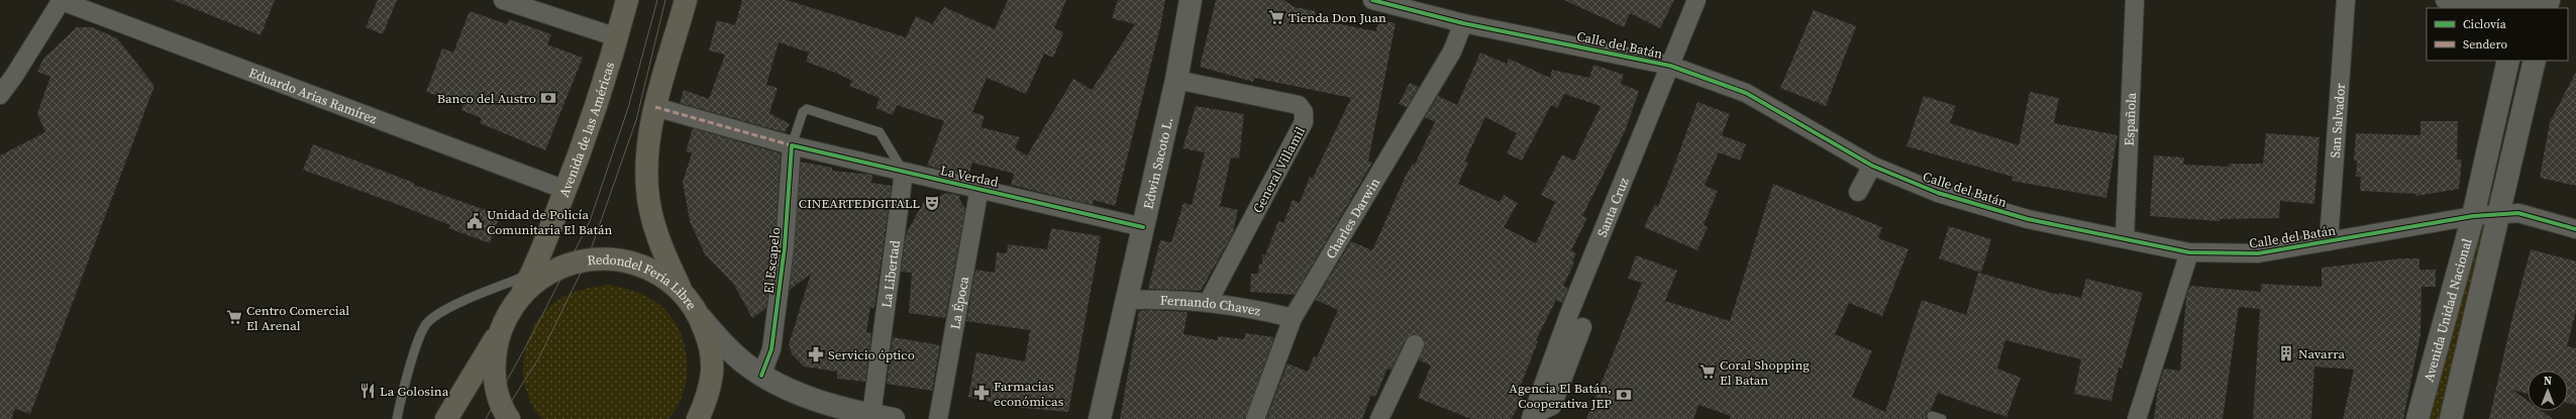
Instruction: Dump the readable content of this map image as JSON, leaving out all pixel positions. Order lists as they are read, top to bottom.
{
  "streets": {
    "main road": [
      "Avenida de las Américas",
      "Edwin Sacoto L.",
      "Redondel Feria Libre",
      "Avenida Unidad Nacional"
    ],
    "street": [
      "Calle del Batán",
      "Eduardo Arias Ramírez",
      "Española",
      "San Salvador",
      "General Villamil",
      "La Verdad",
      "Santa Cruz",
      "Charles Darwin",
      "El Escapelo",
      "La Libertad",
      "La Época",
      "Fernando Chavez"
    ]
  },
  "crossings": [
    ["Calle del Batán", "Española"],
    ["Calle del Batán", "San Salvador"],
    ["Calle del Batán", "Santa Cruz"],
    ["Calle del Batán", "Charles Darwin"],
    ["Calle del Batán", "Avenida Unidad Nacional"],
    ["Eduardo Arias Ramírez", "Avenida de las Américas"],
    ["Avenida de las Américas", "Redondel Feria Libre"],
    ["Edwin Sacoto L.", "General Villamil"],
    ["Edwin Sacoto L.", "La Verdad"],
    ["Edwin Sacoto L.", "Fernando Chavez"],
    ["General Villamil", "Fernando Chavez"],
    ["La Verdad", "El Escapelo"],
    ["La Verdad", "La Libertad"],
    ["La Verdad", "La Época"],
    ["Charles Darwin", "Fernando Chavez"],
    ["El Escapelo", "La Libertad"]
  ],
  "places": {
    "supermarket": ["Tienda Don Juan", "Centro Comercial El Arenal", "Coral Shopping El Batan"],
    "bank": ["Banco del Austro", "Agencia El Batán, Cooperativa JEP"],
    "theatre": ["CINEARTEDIGITALL"],
    "public building": ["Unidad de Policía Comunitaria El Batán"],
    "building": ["Navarra"],
    "pharmacy": ["Servicio óptico", "Farmacias económicas"],
    "restaurant": ["La Golosina"]
  },
  "legend": ["Ciclovía", "Sendero"],
  "north": "top"
}
